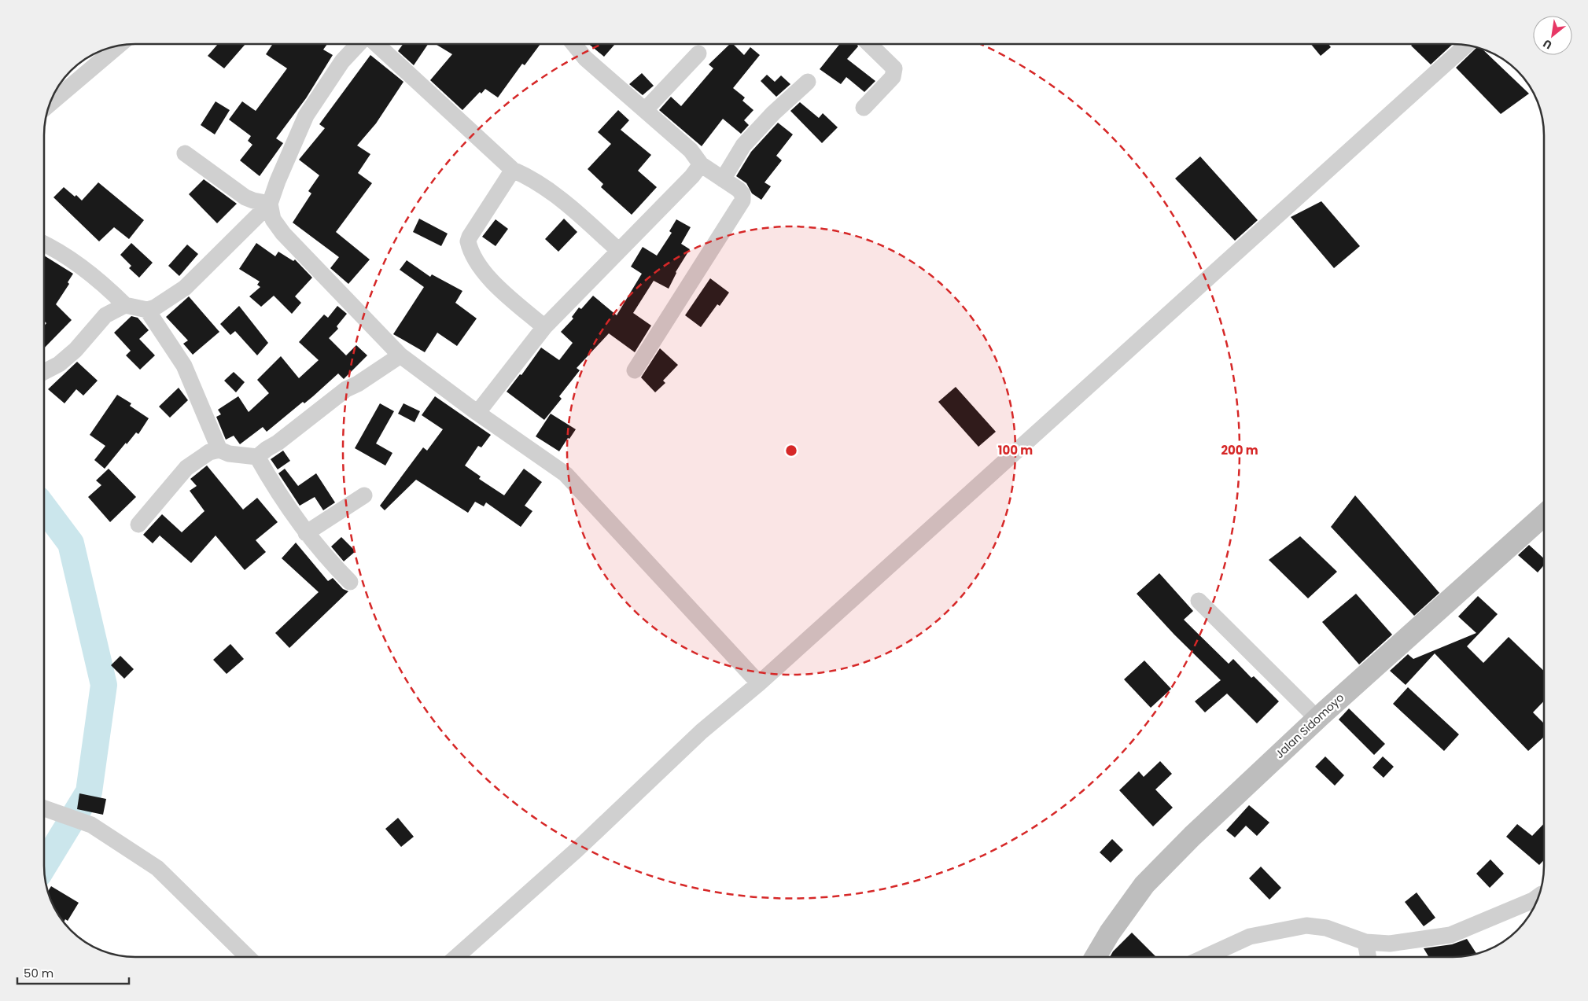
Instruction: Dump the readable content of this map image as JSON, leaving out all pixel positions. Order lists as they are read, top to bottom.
{
  "streets": {
    "main road": ["Jalan Sidomoyo"]
  },
  "scale_bar": "50 m",
  "north": "bottom left",
  "rings": ["100 m", "200 m"]
}
